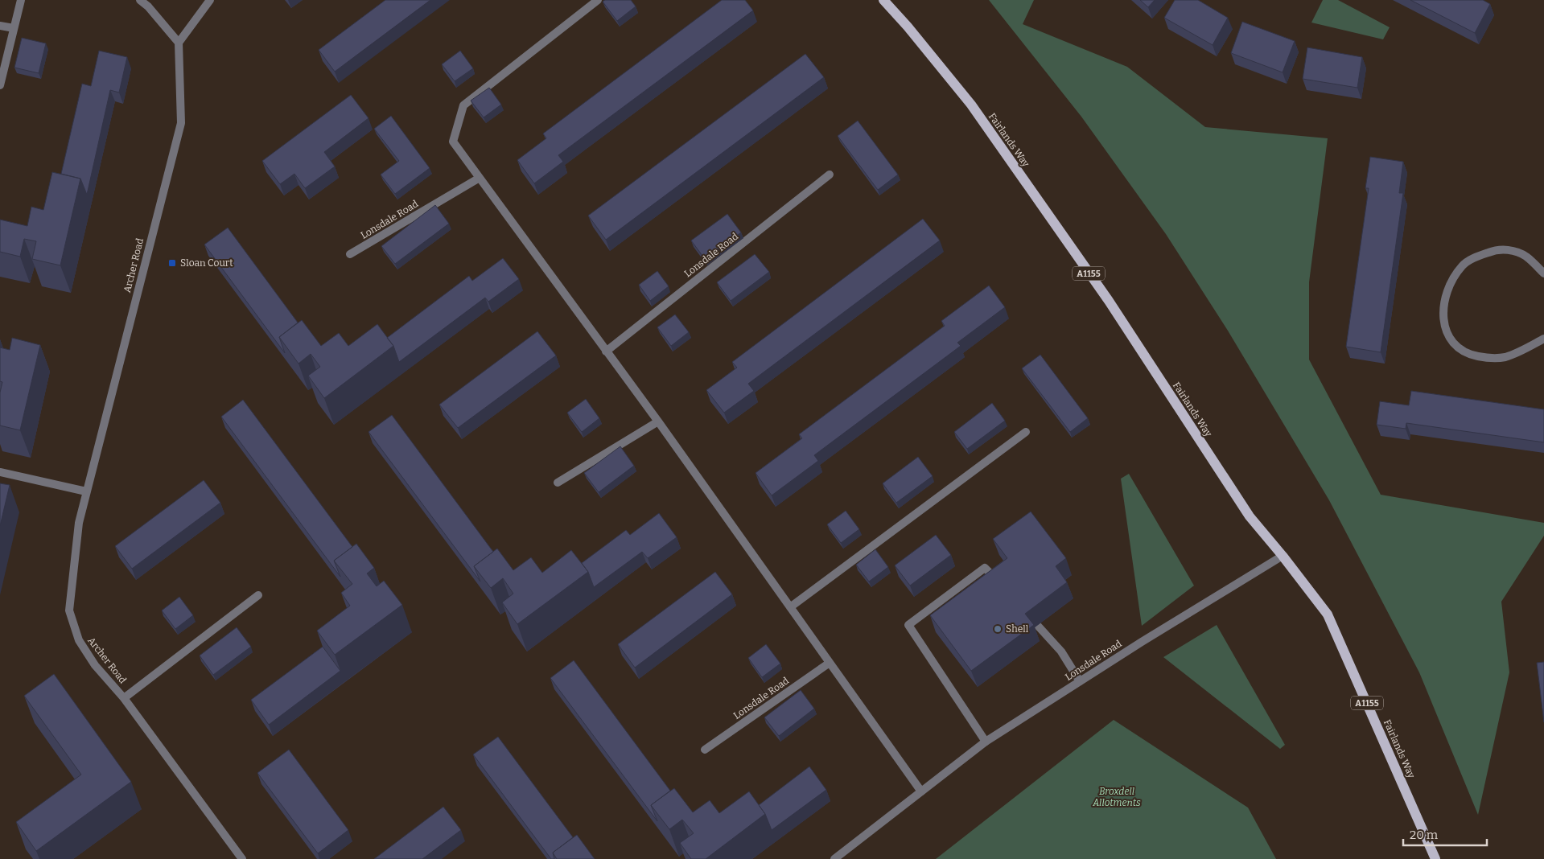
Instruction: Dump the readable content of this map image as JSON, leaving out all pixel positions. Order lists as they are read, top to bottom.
{
  "streets": {
    "main road": ["Fairlands Way", "A1155"],
    "street": ["Lonsdale Road", "Archer Road"]
  },
  "crossings": [
    ["Fairlands Way", "Lonsdale Road"]
  ],
  "parks": ["Broxdell Allotments"],
  "places": {
    "transit": ["Sloan Court"],
    "other": ["Shell"]
  },
  "scale_bar": "20 m"
}
